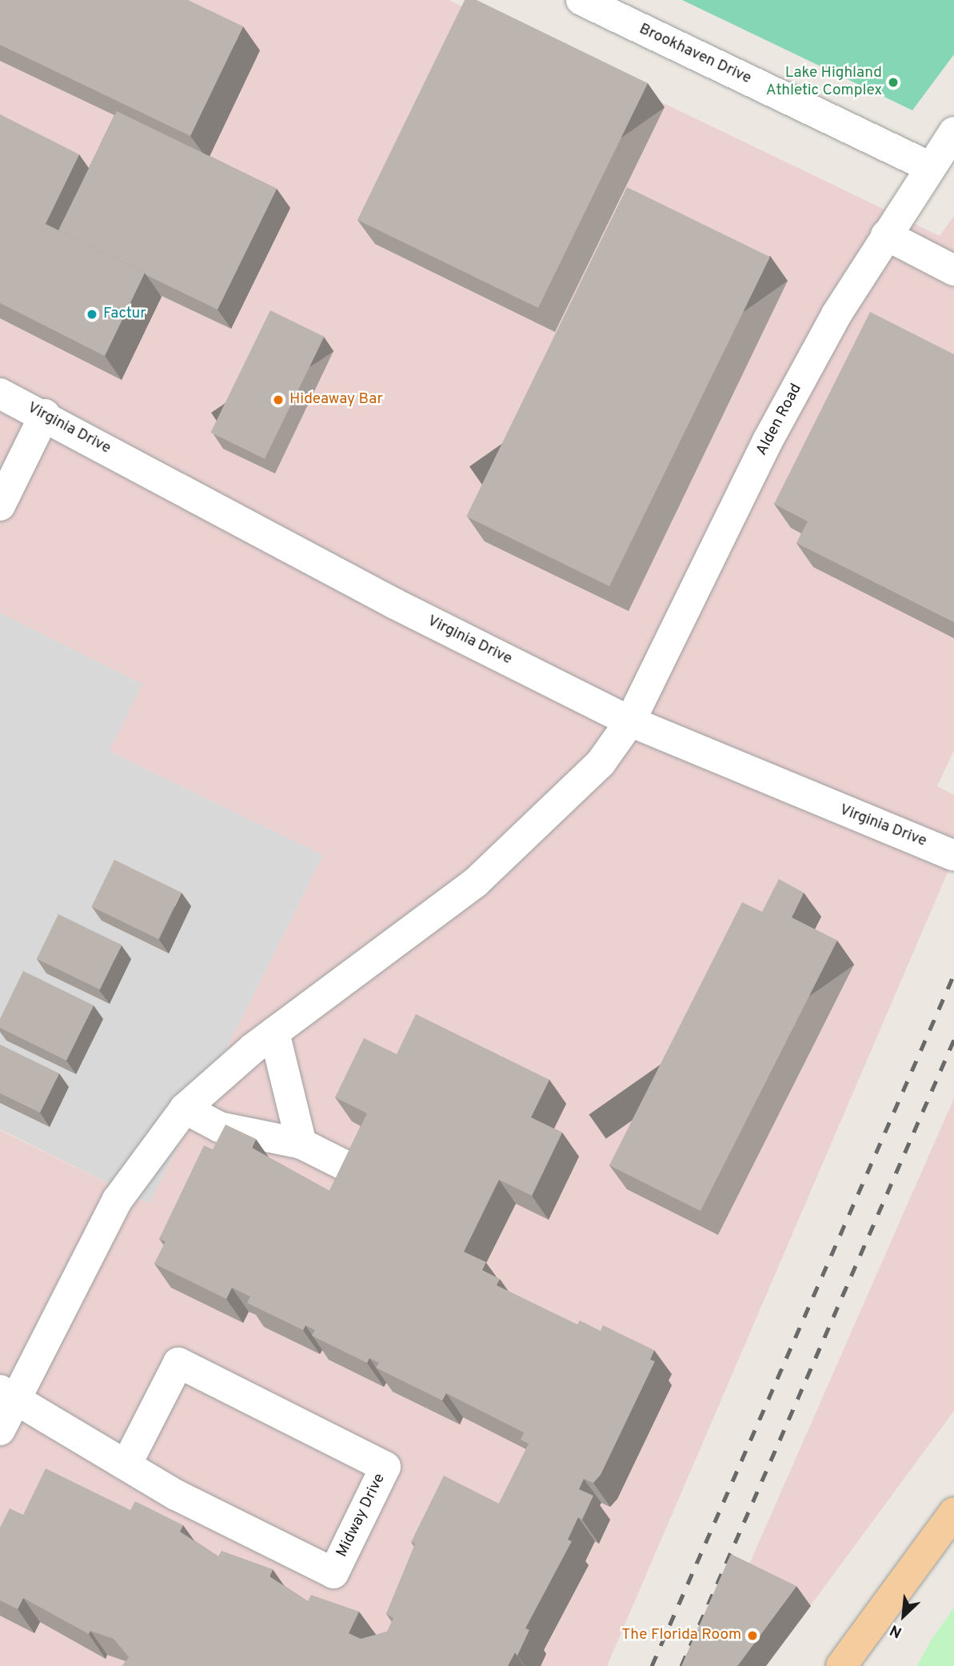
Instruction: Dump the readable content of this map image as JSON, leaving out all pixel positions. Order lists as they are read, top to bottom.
{
  "streets": {
    "street": [
      "Brookhaven Drive",
      "Alden Road",
      "Virginia Drive",
      "Midway Drive"
    ]
  },
  "crossings": [
    ["Brookhaven Drive", "Alden Road"],
    ["Alden Road", "Virginia Drive"],
    ["Alden Road", "Midway Drive"]
  ],
  "places": [
    "Lake Highland Athletic Complex",
    "Factur",
    "Hideaway Bar",
    "The Florida Room"
  ],
  "north": "bottom left"
}
